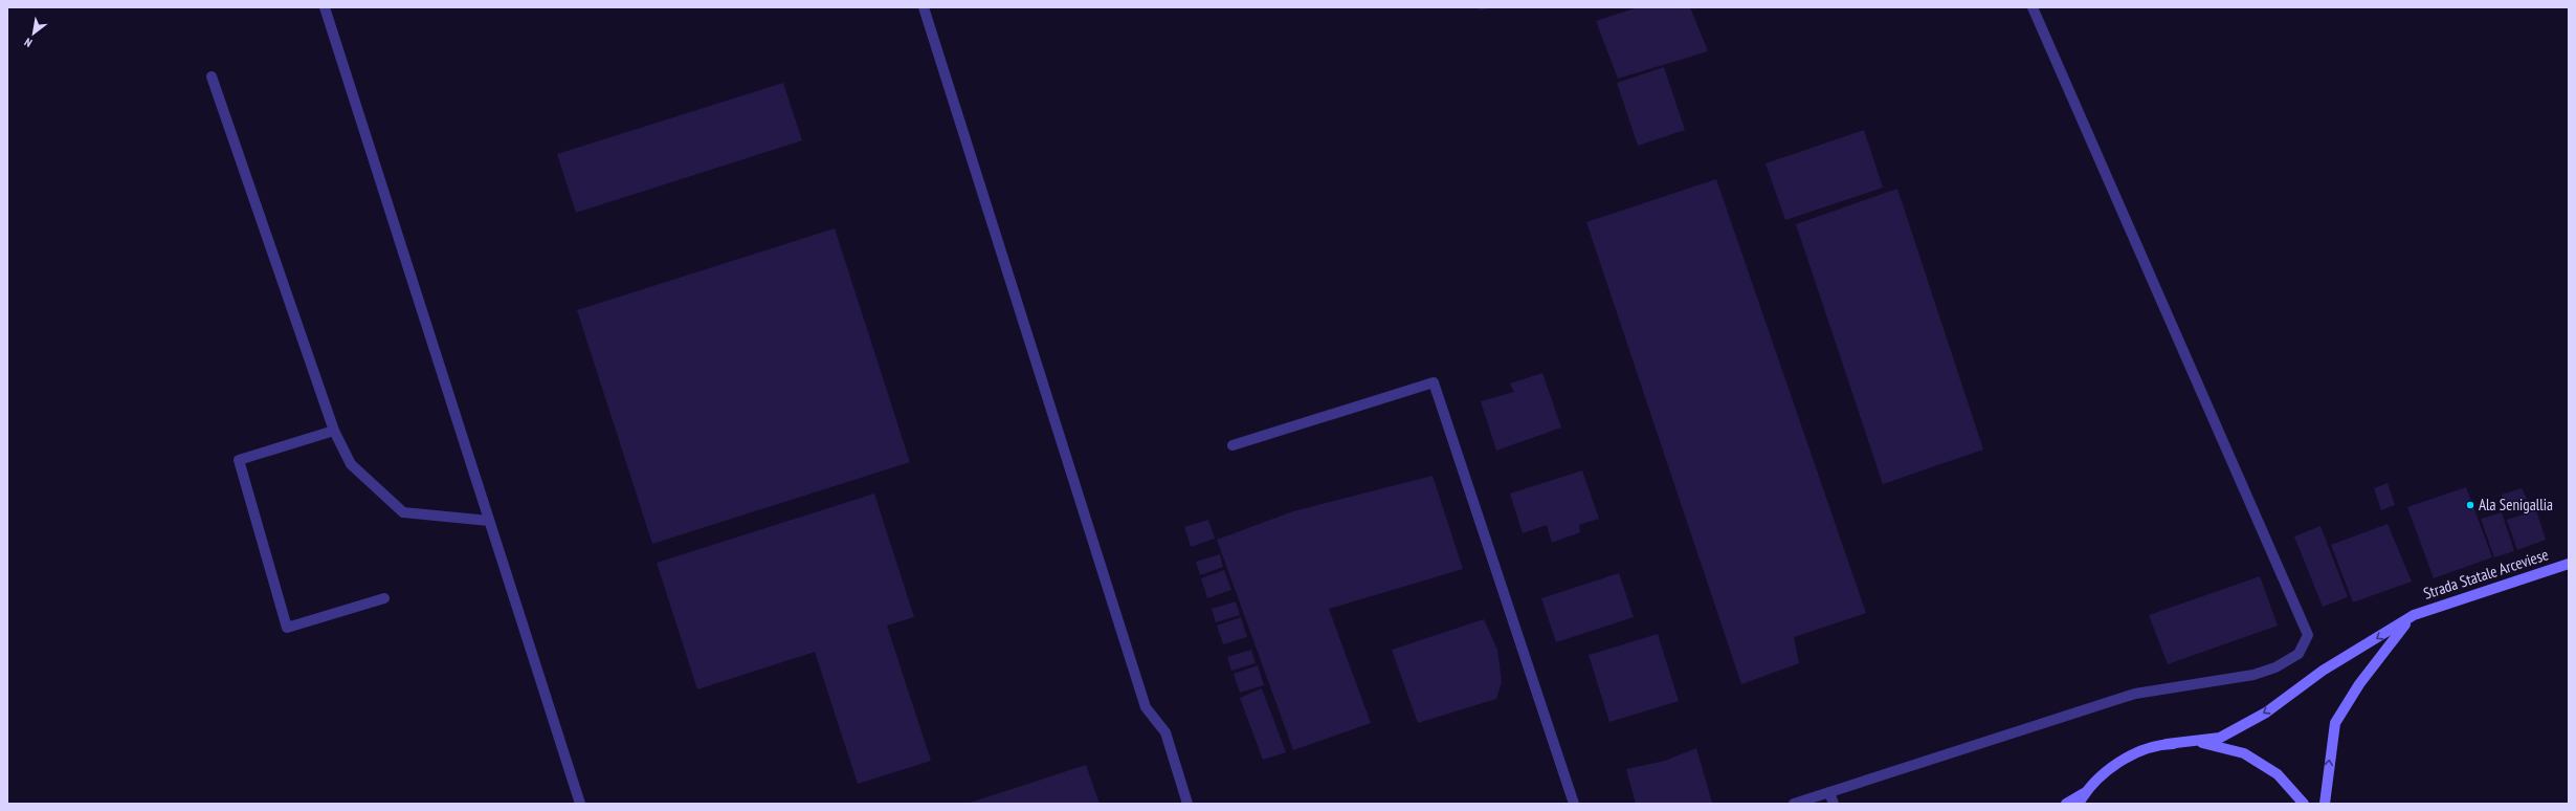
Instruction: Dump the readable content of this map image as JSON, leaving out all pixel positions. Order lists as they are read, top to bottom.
{
  "streets": {
    "main road": ["Strada Statale Arceviese"]
  },
  "one_way": ["Strada Statale Arceviese"],
  "places": ["Ala Senigallia"],
  "north": "bottom left"
}
